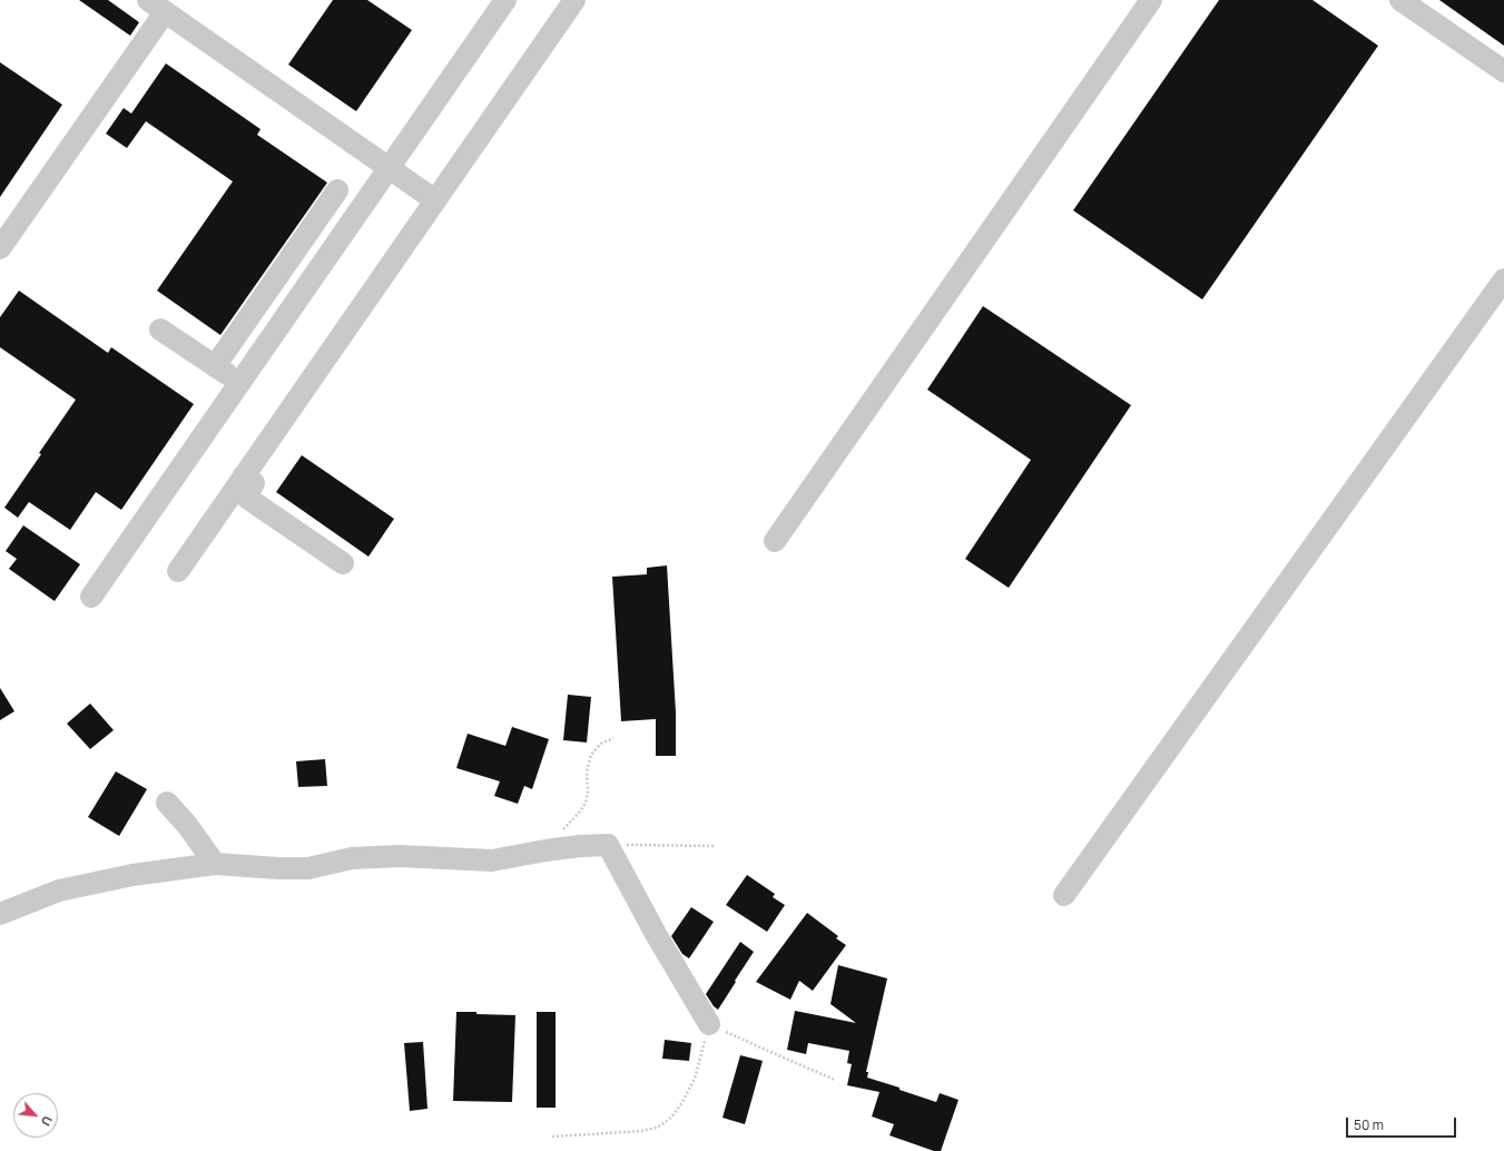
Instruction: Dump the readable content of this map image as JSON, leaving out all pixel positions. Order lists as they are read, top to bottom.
{
  "scale_bar": "50 m",
  "north": "bottom right"
}
